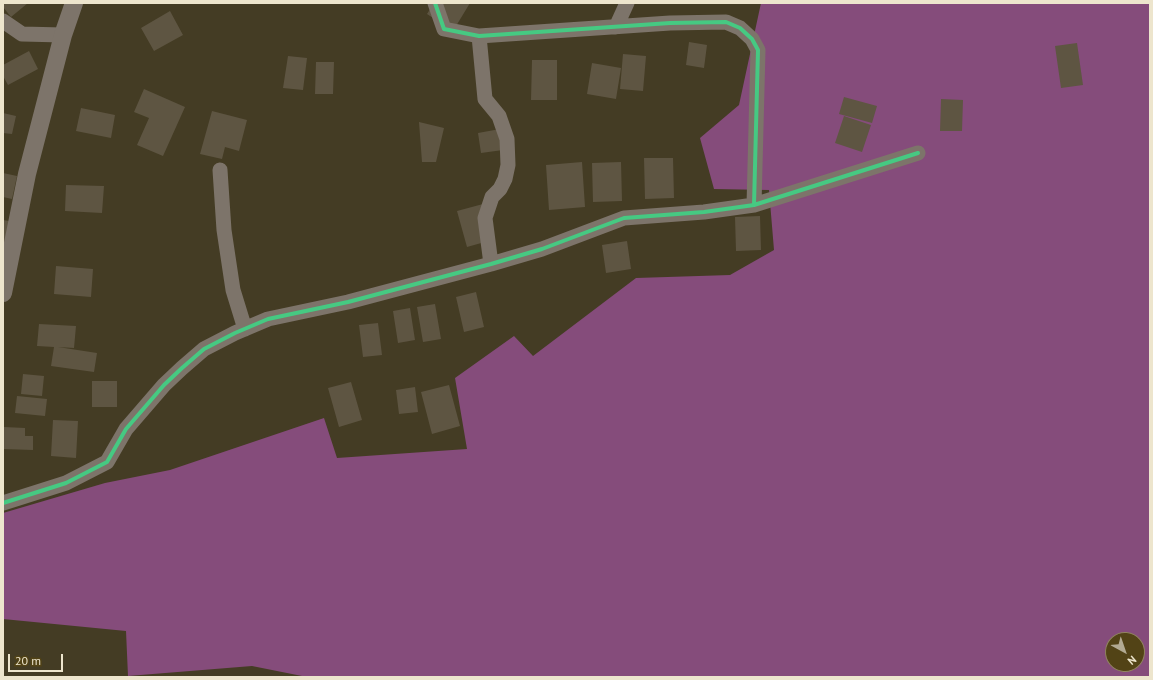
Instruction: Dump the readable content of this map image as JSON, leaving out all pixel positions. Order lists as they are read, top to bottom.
{
  "scale_bar": "20 m",
  "north": "bottom right"
}
